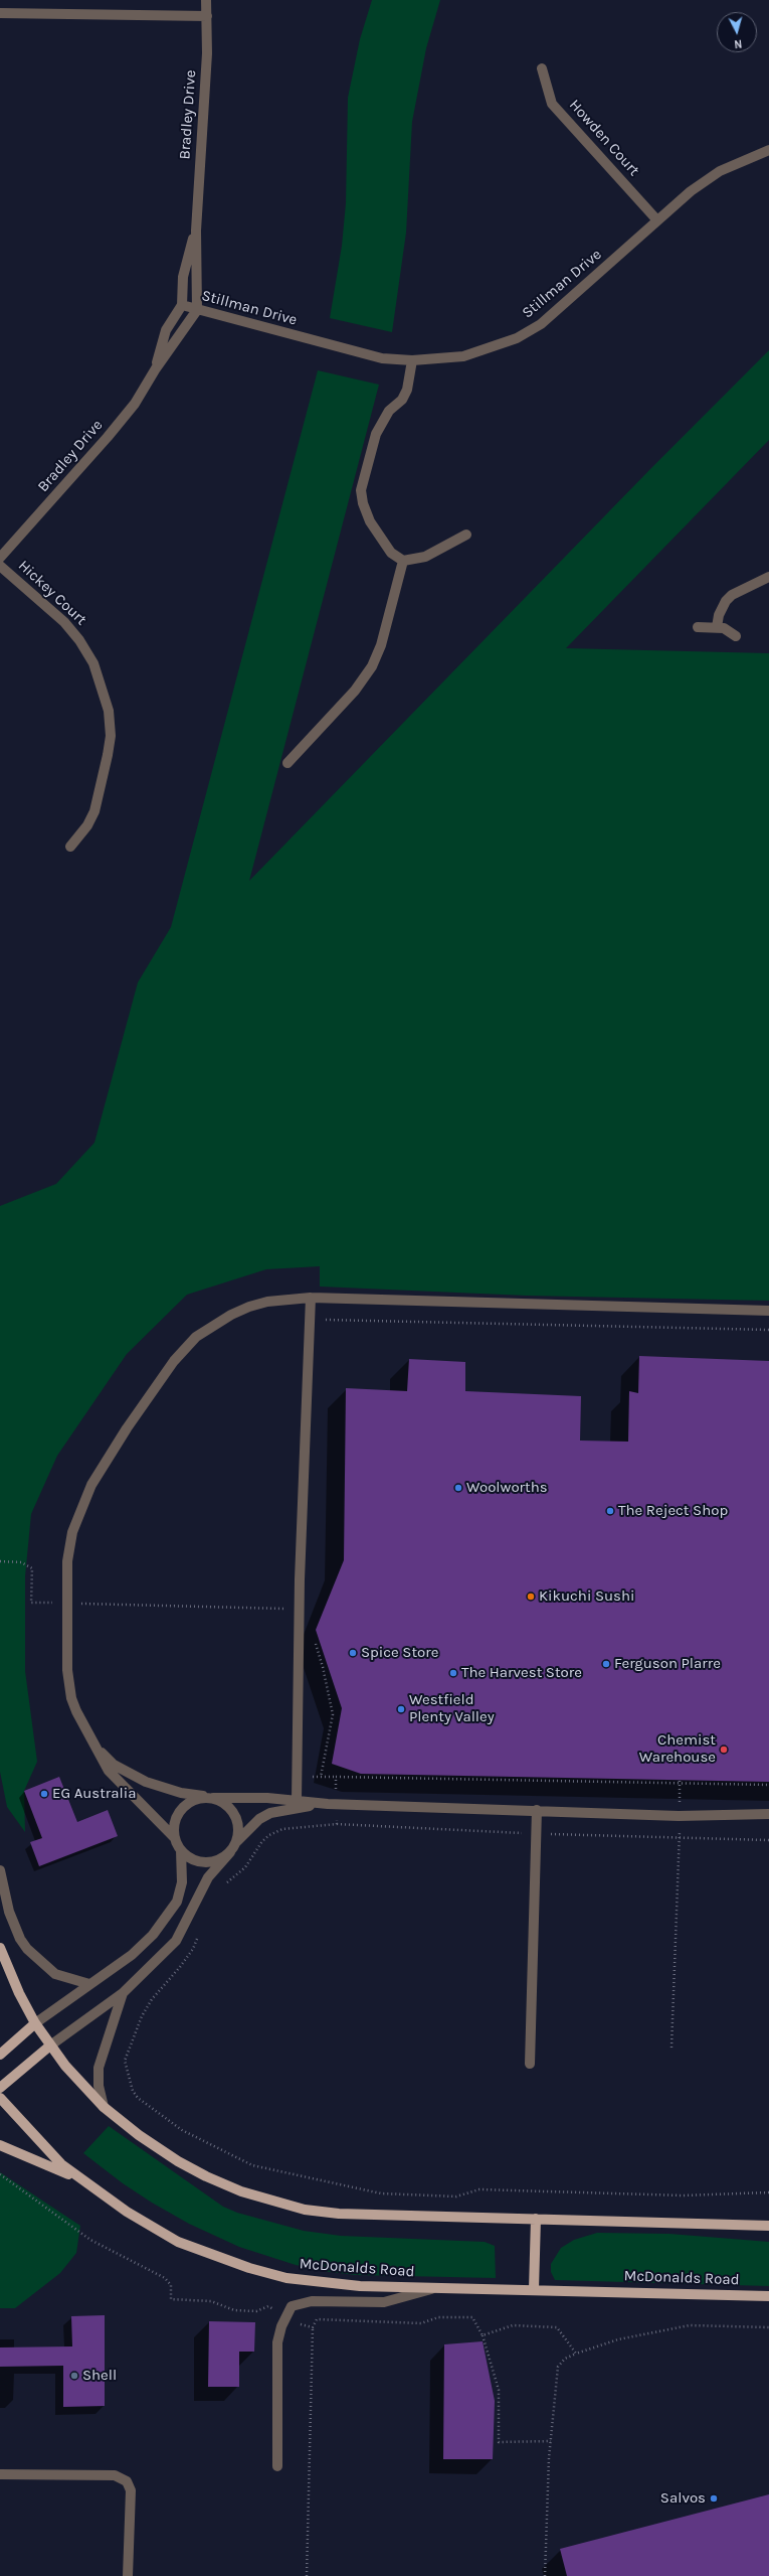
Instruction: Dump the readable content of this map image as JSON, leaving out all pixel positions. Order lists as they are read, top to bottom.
{
  "streets": {
    "main road": ["McDonalds Road"],
    "street": [
      "Bradley Drive",
      "Howden Court",
      "Stillman Drive",
      "Hickey Court"
    ]
  },
  "crossings": [
    ["Bradley Drive", "Stillman Drive"],
    ["Howden Court", "Stillman Drive"]
  ],
  "places": [
    "Woolworths",
    "The Reject Shop",
    "Kikuchi Sushi",
    "Spice Store",
    "Ferguson Plarre",
    "The Harvest Store",
    "Westfield Plenty Valley",
    "Chemist Warehouse",
    "EG Australia",
    "Shell",
    "Salvos"
  ],
  "north": "bottom"
}
